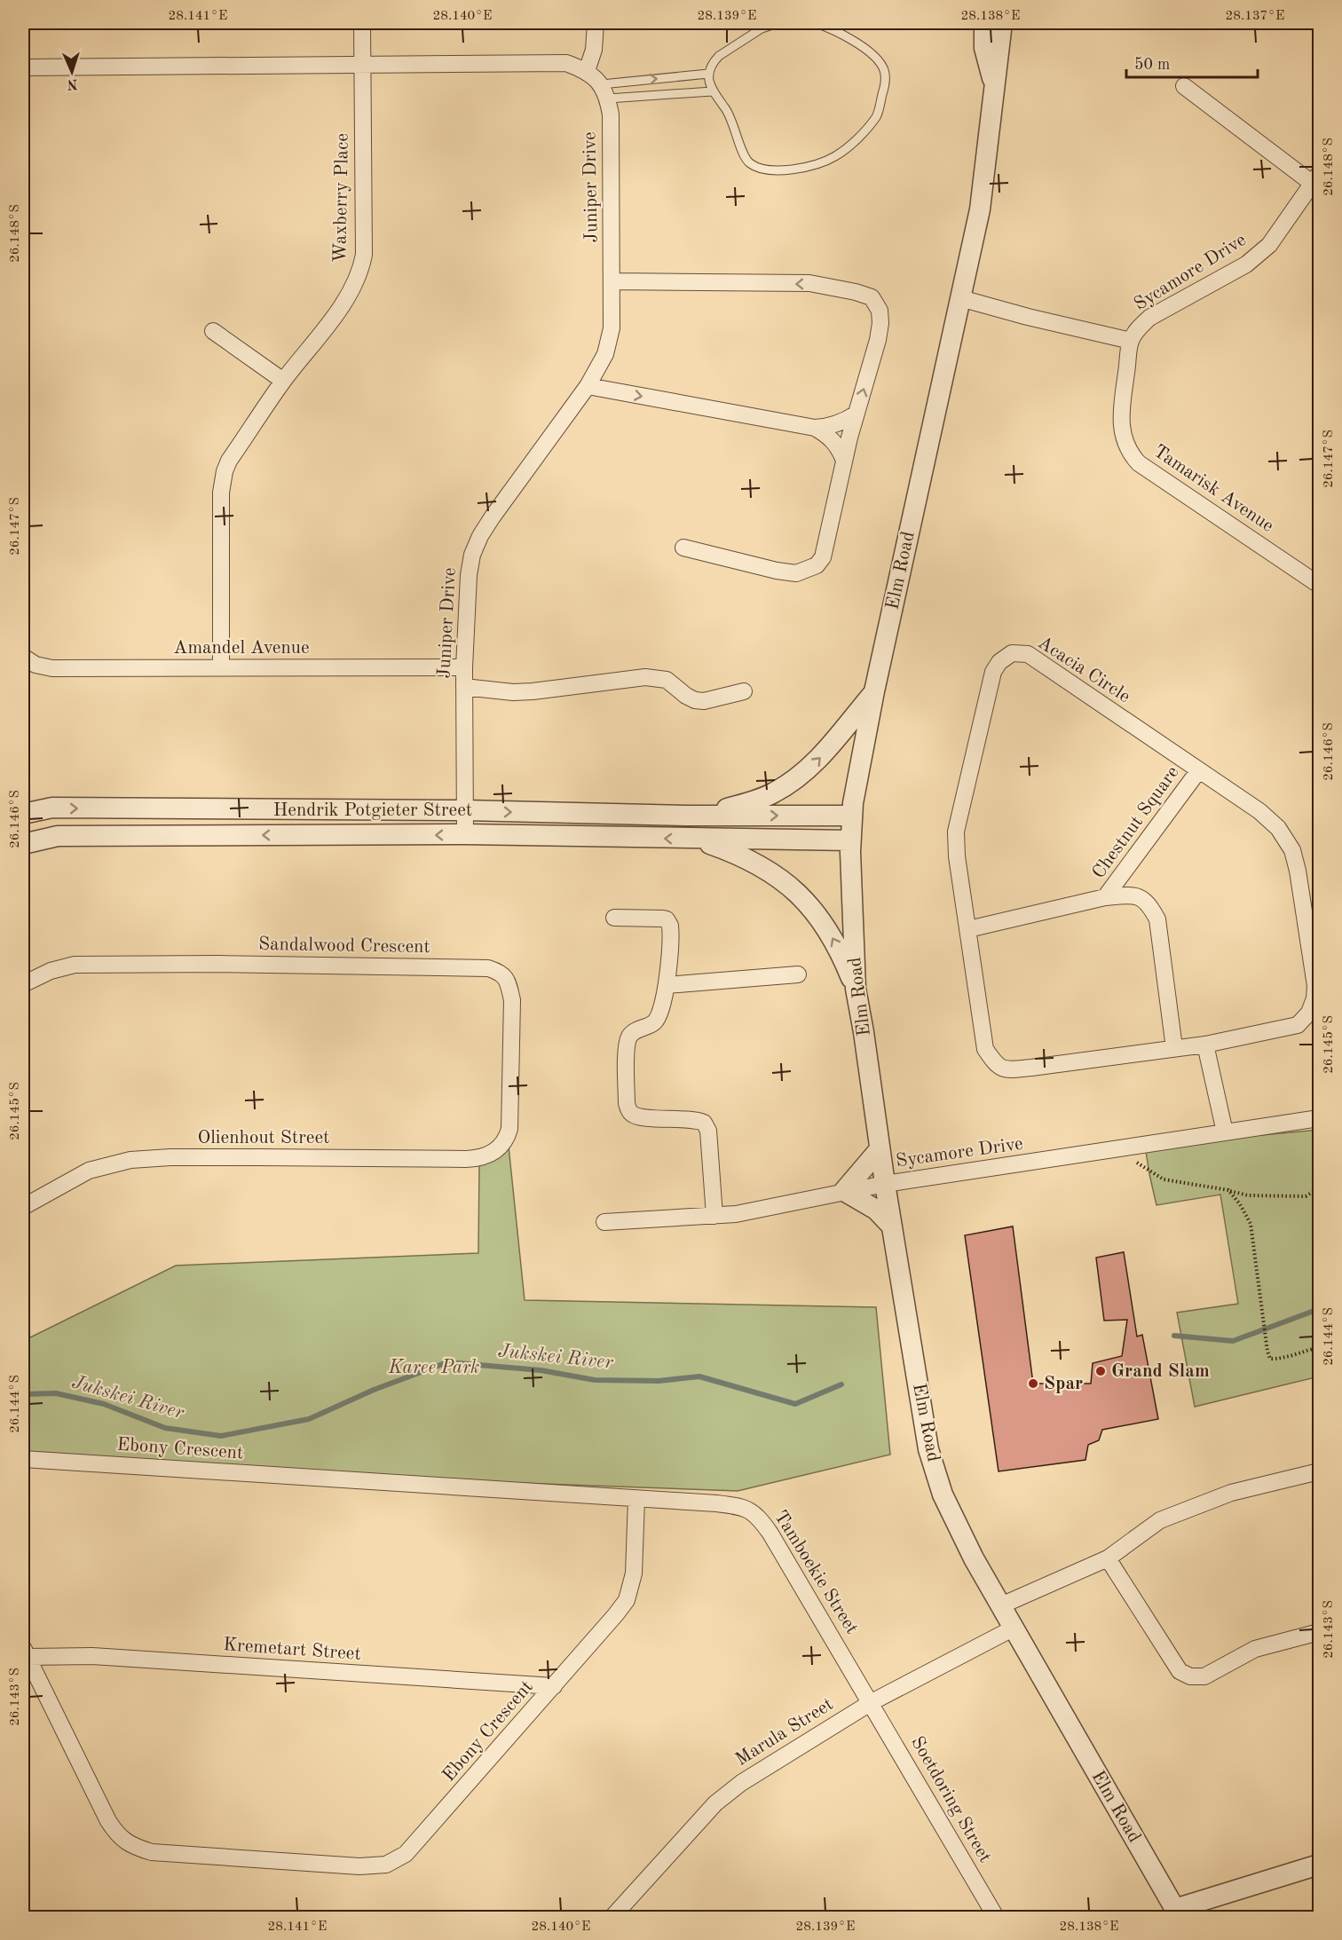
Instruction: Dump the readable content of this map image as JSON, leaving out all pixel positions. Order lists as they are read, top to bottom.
{
  "streets": {
    "street": [
      "Juniper Drive",
      "Waxberry Place",
      "Sycamore Drive",
      "Tamarisk Avenue",
      "Elm Road",
      "Amandel Avenue",
      "Acacia Circle",
      "Hendrik Potgieter Street",
      "Chestnut Square",
      "Sandalwood Crescent",
      "Olienhout Street",
      "Ebony Crescent",
      "Tamboekie Street",
      "Kremetart Street",
      "Marula Street",
      "Soetdoring Street"
    ]
  },
  "crossings": [
    ["Juniper Drive", "Amandel Avenue"],
    ["Juniper Drive", "Hendrik Potgieter Street"],
    ["Waxberry Place", "Amandel Avenue"],
    ["Sycamore Drive", "Tamarisk Avenue"],
    ["Sycamore Drive", "Elm Road"],
    ["Elm Road", "Hendrik Potgieter Street"],
    ["Elm Road", "Marula Street"],
    ["Acacia Circle", "Chestnut Square"],
    ["Sandalwood Crescent", "Olienhout Street"],
    ["Ebony Crescent", "Tamboekie Street"],
    ["Ebony Crescent", "Kremetart Street"],
    ["Tamboekie Street", "Marula Street"],
    ["Tamboekie Street", "Soetdoring Street"],
    ["Marula Street", "Soetdoring Street"]
  ],
  "water": ["Jukskei River"],
  "parks": ["Karee Park"],
  "places": ["Grand Slam", "Spar"],
  "scale_bar": "50 m",
  "north": "bottom",
  "coordinates": [
    "28.141°E",
    "28.140°E",
    "28.139°E",
    "28.138°E",
    "28.137°E",
    "26.148°S",
    "26.147°S",
    "26.146°S",
    "26.145°S",
    "26.144°S",
    "26.143°S"
  ]
}
